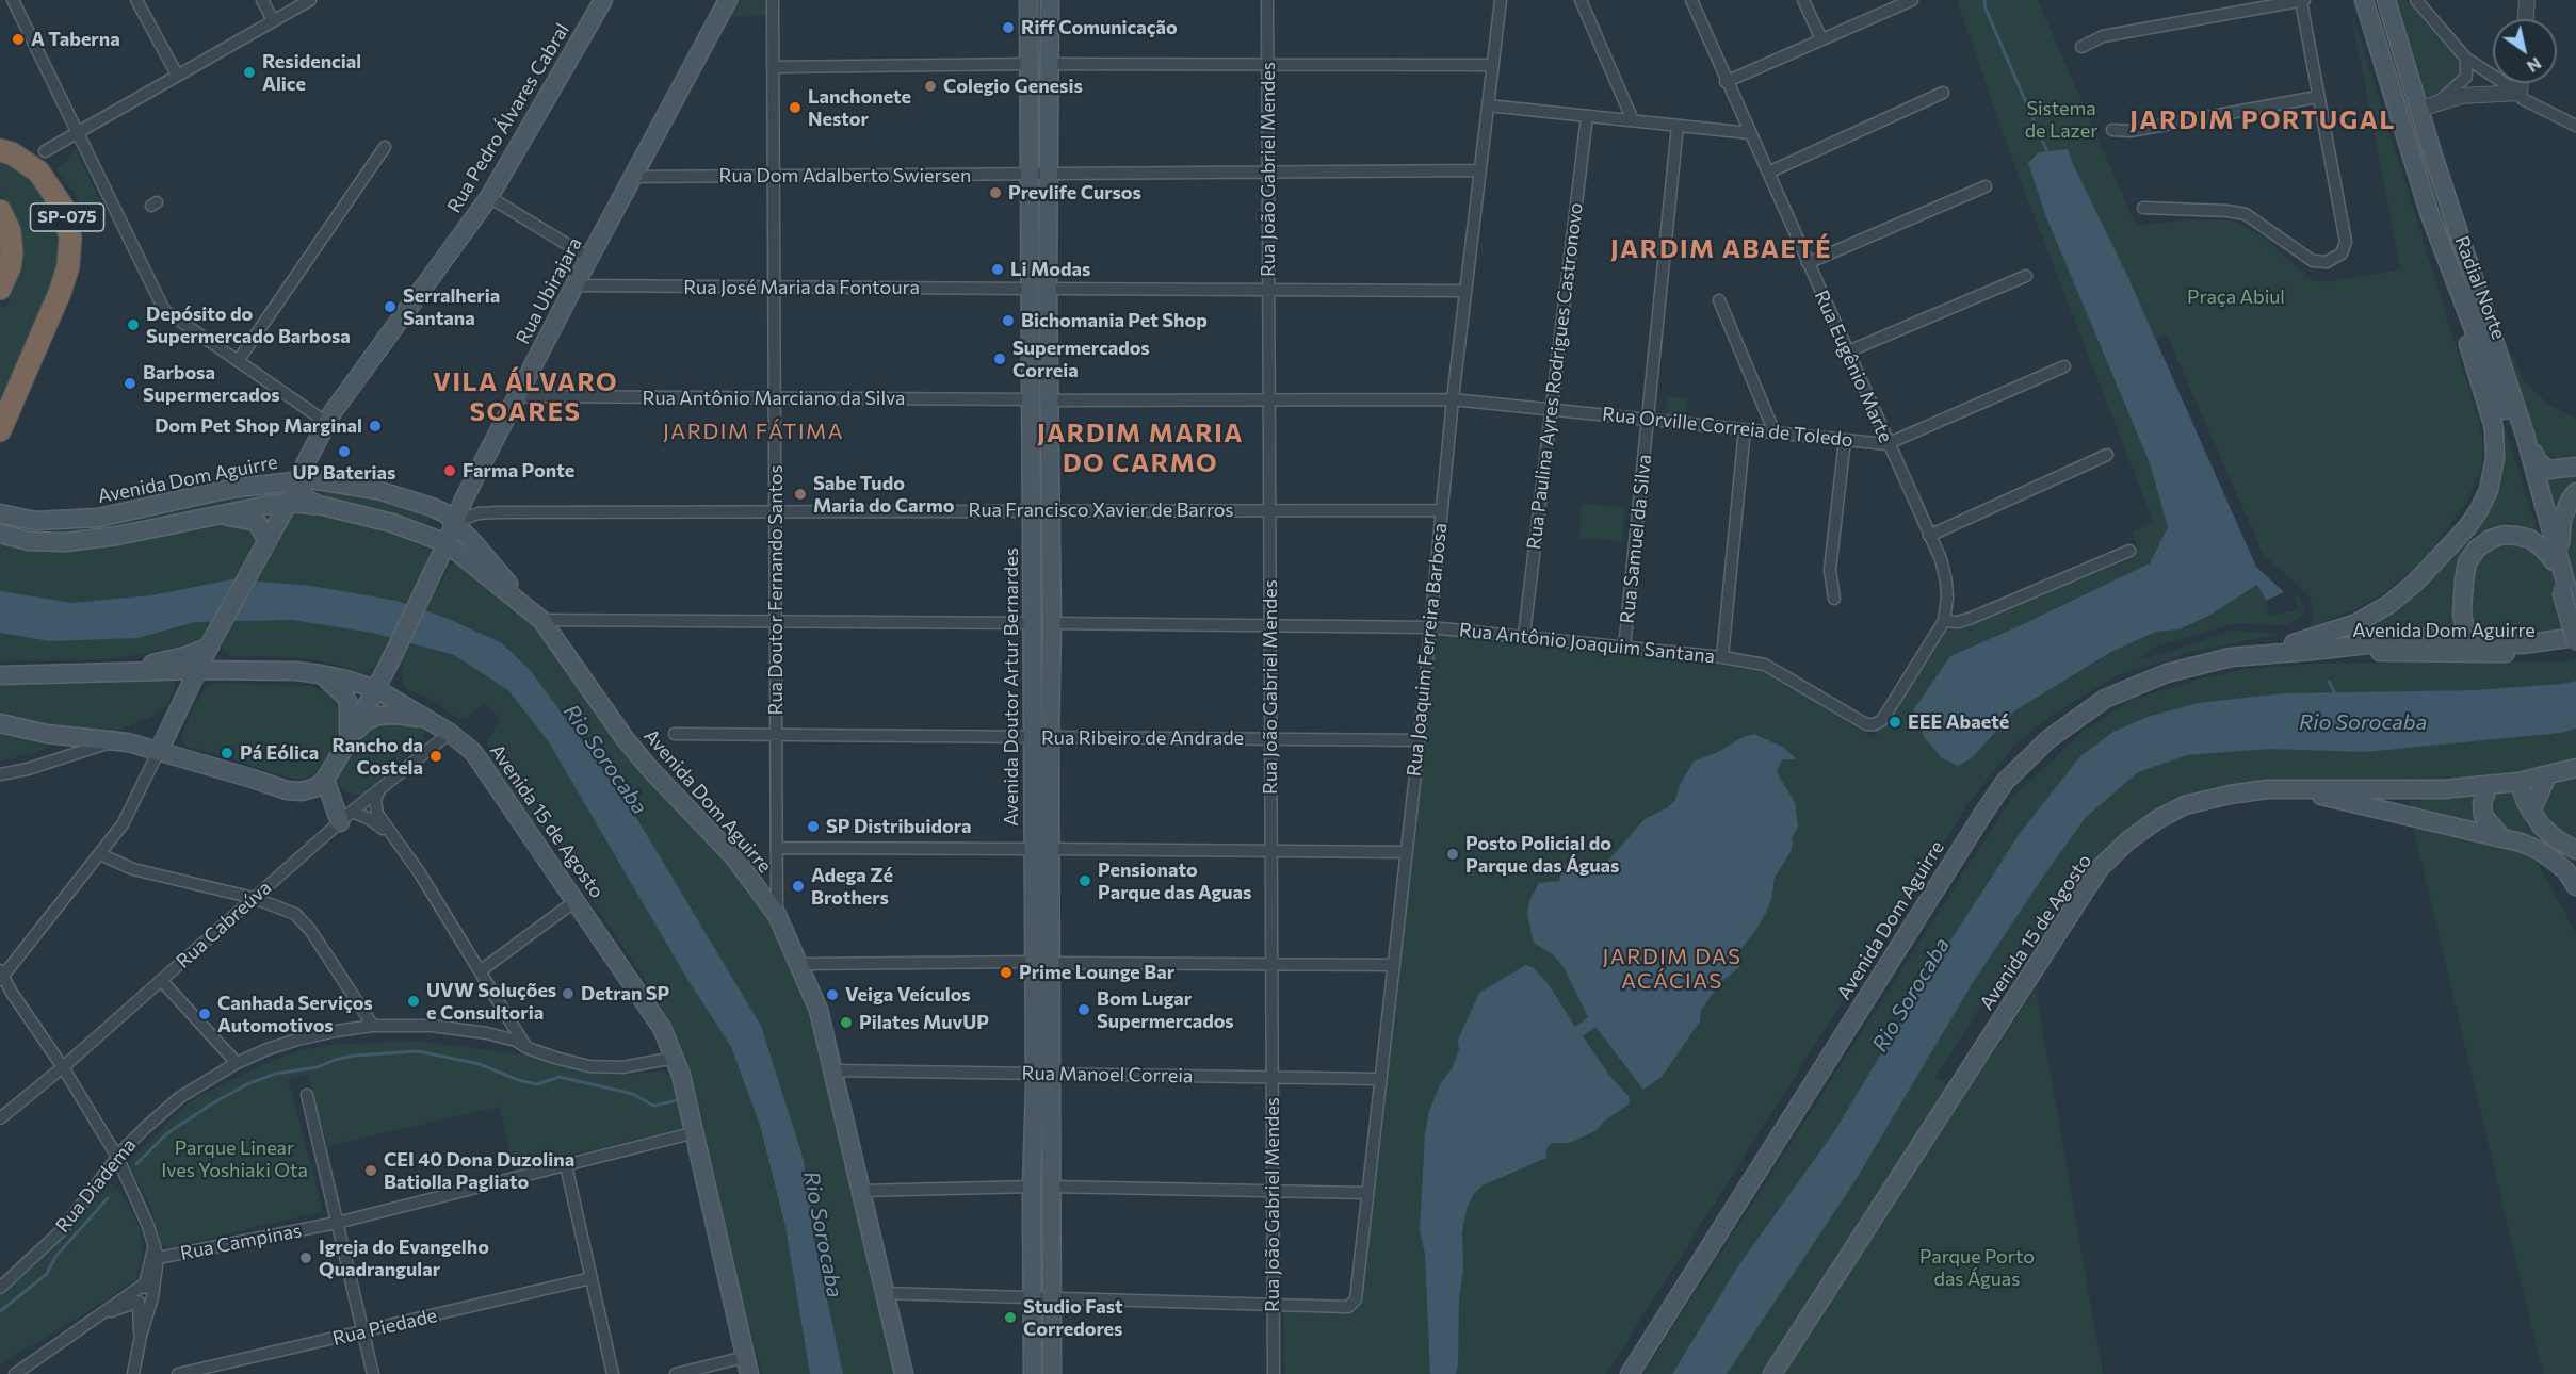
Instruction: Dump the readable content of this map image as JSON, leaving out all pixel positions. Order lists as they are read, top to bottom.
{
  "streets": {
    "highway": ["SP-075"],
    "main road": [
      "Rua Pedro Álvares Cabral",
      "Radial Norte",
      "Rua Ubirajara",
      "Avenida Dom Aguirre",
      "Avenida Doutor Artur Bernardes",
      "Avenida 15 de Agosto"
    ],
    "street": [
      "Rua João Gabriel Mendes",
      "Rua Dom Adalberto Swiersen",
      "Rua José Maria da Fontoura",
      "Rua Eugênio Marte",
      "Rua Paulina Ayres Rodrigues Castronovo",
      "Rua Antônio Marciano da Silva",
      "Rua Orville Correia de Toledo",
      "Rua Francisco Xavier de Barros",
      "Rua Samuel da Silva",
      "Rua Doutor Fernando Santos",
      "Rua Antônio Joaquim Santana",
      "Rua Joaquim Ferreira Barbosa",
      "Rua Ribeiro de Andrade",
      "Rua Cabreúva",
      "Rua Manoel Correia",
      "Rua Diadema",
      "Rua Campinas",
      "Rua Piedade"
    ]
  },
  "crossings": [
    ["Rua Pedro Álvares Cabral", "Avenida Dom Aguirre"],
    ["Rua Pedro Álvares Cabral", "Avenida 15 de Agosto"],
    ["Rua João Gabriel Mendes", "Rua Dom Adalberto Swiersen"],
    ["Rua João Gabriel Mendes", "Rua Antônio Marciano da Silva"],
    ["Rua João Gabriel Mendes", "Rua Francisco Xavier de Barros"],
    ["Rua João Gabriel Mendes", "Rua Antônio Joaquim Santana"],
    ["Rua João Gabriel Mendes", "Rua Joaquim Ferreira Barbosa"],
    ["Rua João Gabriel Mendes", "Rua Ribeiro de Andrade"],
    ["Rua João Gabriel Mendes", "Rua Manoel Correia"],
    ["Rua Dom Adalberto Swiersen", "Rua Ubirajara"],
    ["Rua Dom Adalberto Swiersen", "Rua Doutor Fernando Santos"],
    ["Rua Dom Adalberto Swiersen", "Rua Joaquim Ferreira Barbosa"],
    ["Rua Dom Adalberto Swiersen", "Avenida Doutor Artur Bernardes"],
    ["Rua José Maria da Fontoura", "Rua Ubirajara"],
    ["Rua José Maria da Fontoura", "Rua Doutor Fernando Santos"],
    ["Rua José Maria da Fontoura", "Avenida Doutor Artur Bernardes"],
    ["Rua Ubirajara", "Rua Antônio Marciano da Silva"],
    ["Rua Ubirajara", "Avenida Dom Aguirre"],
    ["Rua Ubirajara", "Rua Francisco Xavier de Barros"],
    ["Rua Ubirajara", "Avenida 15 de Agosto"],
    ["Rua Eugênio Marte", "Rua Orville Correia de Toledo"],
    ["Rua Eugênio Marte", "Rua Antônio Joaquim Santana"],
    ["Rua Paulina Ayres Rodrigues Castronovo", "Rua Orville Correia de Toledo"],
    ["Rua Paulina Ayres Rodrigues Castronovo", "Rua Antônio Joaquim Santana"],
    ["Rua Antônio Marciano da Silva", "Rua Orville Correia de Toledo"],
    ["Rua Antônio Marciano da Silva", "Rua Doutor Fernando Santos"],
    ["Rua Antônio Marciano da Silva", "Rua Joaquim Ferreira Barbosa"],
    ["Rua Antônio Marciano da Silva", "Avenida Doutor Artur Bernardes"],
    ["Rua Orville Correia de Toledo", "Rua Samuel da Silva"],
    ["Rua Orville Correia de Toledo", "Rua Joaquim Ferreira Barbosa"],
    ["Avenida Dom Aguirre", "Rua Francisco Xavier de Barros"],
    ["Avenida Dom Aguirre", "Rua Doutor Fernando Santos"],
    ["Avenida Dom Aguirre", "Rua Manoel Correia"],
    ["Rua Francisco Xavier de Barros", "Rua Doutor Fernando Santos"],
    ["Rua Francisco Xavier de Barros", "Rua Joaquim Ferreira Barbosa"],
    ["Rua Francisco Xavier de Barros", "Avenida Doutor Artur Bernardes"],
    ["Rua Samuel da Silva", "Rua Antônio Joaquim Santana"],
    ["Rua Doutor Fernando Santos", "Rua Ribeiro de Andrade"],
    ["Rua Antônio Joaquim Santana", "Rua Joaquim Ferreira Barbosa"],
    ["Rua Antônio Joaquim Santana", "Avenida Doutor Artur Bernardes"],
    ["Rua Joaquim Ferreira Barbosa", "Rua Ribeiro de Andrade"],
    ["Rua Joaquim Ferreira Barbosa", "Rua Manoel Correia"],
    ["Avenida Doutor Artur Bernardes", "Rua Ribeiro de Andrade"],
    ["Avenida Doutor Artur Bernardes", "Rua Manoel Correia"],
    ["Avenida 15 de Agosto", "Rua Cabreúva"],
    ["Avenida 15 de Agosto", "Rua Diadema"],
    ["Avenida 15 de Agosto", "Rua Campinas"]
  ],
  "districts": [
    "JARDIM PORTUGAL",
    "JARDIM ABAETÉ",
    "VILA ÁLVARO SOARES",
    "JARDIM FÁTIMA",
    "JARDIM MARIA DO CARMO",
    "JARDIM DAS ACÁCIAS"
  ],
  "water": ["Rio Sorocaba"],
  "parks": [
    "Sistema de Lazer",
    "Praça Abiul",
    "Parque Linear Ives Yoshiaki Ota",
    "Parque Porto das Águas"
  ],
  "places": [
    "Riff Comunicação",
    "A Taberna",
    "Residencial Alice",
    "Colegio Genesis",
    "Lanchonete Nestor",
    "Prevlife Cursos",
    "Li Modas",
    "Serralheria Santana",
    "Bichomania Pet Shop",
    "Depósito do Supermercado Barbosa",
    "Supermercados Correia",
    "Barbosa Supermercados",
    "Dom Pet Shop Marginal",
    "UP Baterias",
    "Farma Ponte",
    "Sabe Tudo Maria do Carmo",
    "EEE Abaeté",
    "Pá Eólica",
    "Rancho da Costela",
    "SP Distribuidora",
    "Posto Policial do Parque das Águas",
    "Pensionato Parque das Aguas",
    "Adega Zé Brothers",
    "Prime Lounge Bar",
    "Detran SP",
    "Veiga Veículos",
    "UVW Soluções e Consultoria",
    "Bom Lugar Supermercados",
    "Canhada Serviços Automotivos",
    "Pilates MuvUP",
    "CEI 40 Dona Duzolina Batiolla Pagliato",
    "Igreja do Evangelho Quadrangular",
    "Studio Fast Corredores"
  ],
  "north": "bottom right"
}
